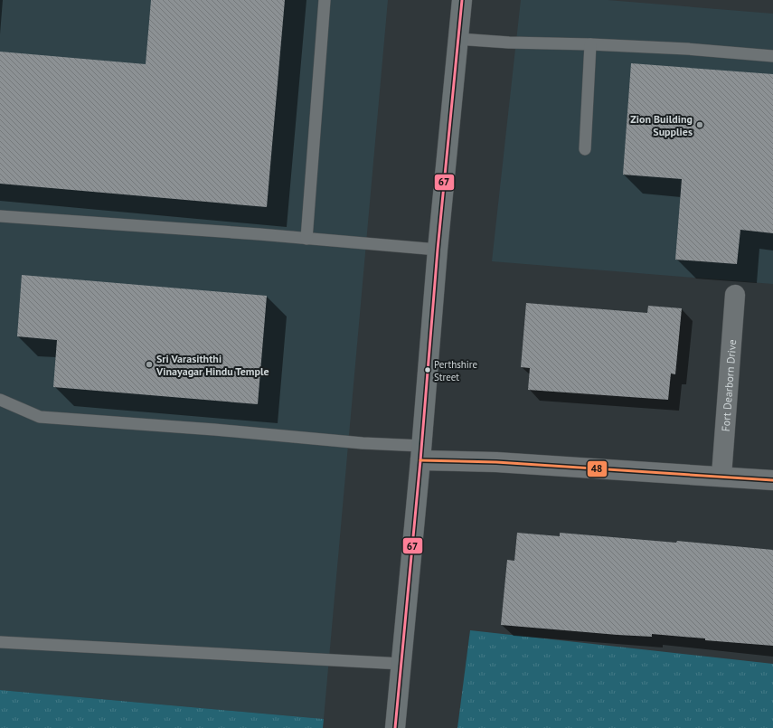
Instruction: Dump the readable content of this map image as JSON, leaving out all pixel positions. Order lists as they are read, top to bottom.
{
  "streets": {
    "street": ["Fort Dearborn Drive"]
  },
  "places": ["Zion Building Supplies", "Sri Varasiththi Vinayagar Hindu Temple", "Perthshire Street"],
  "lines": ["transit line 67", "transit line 48"]
}
